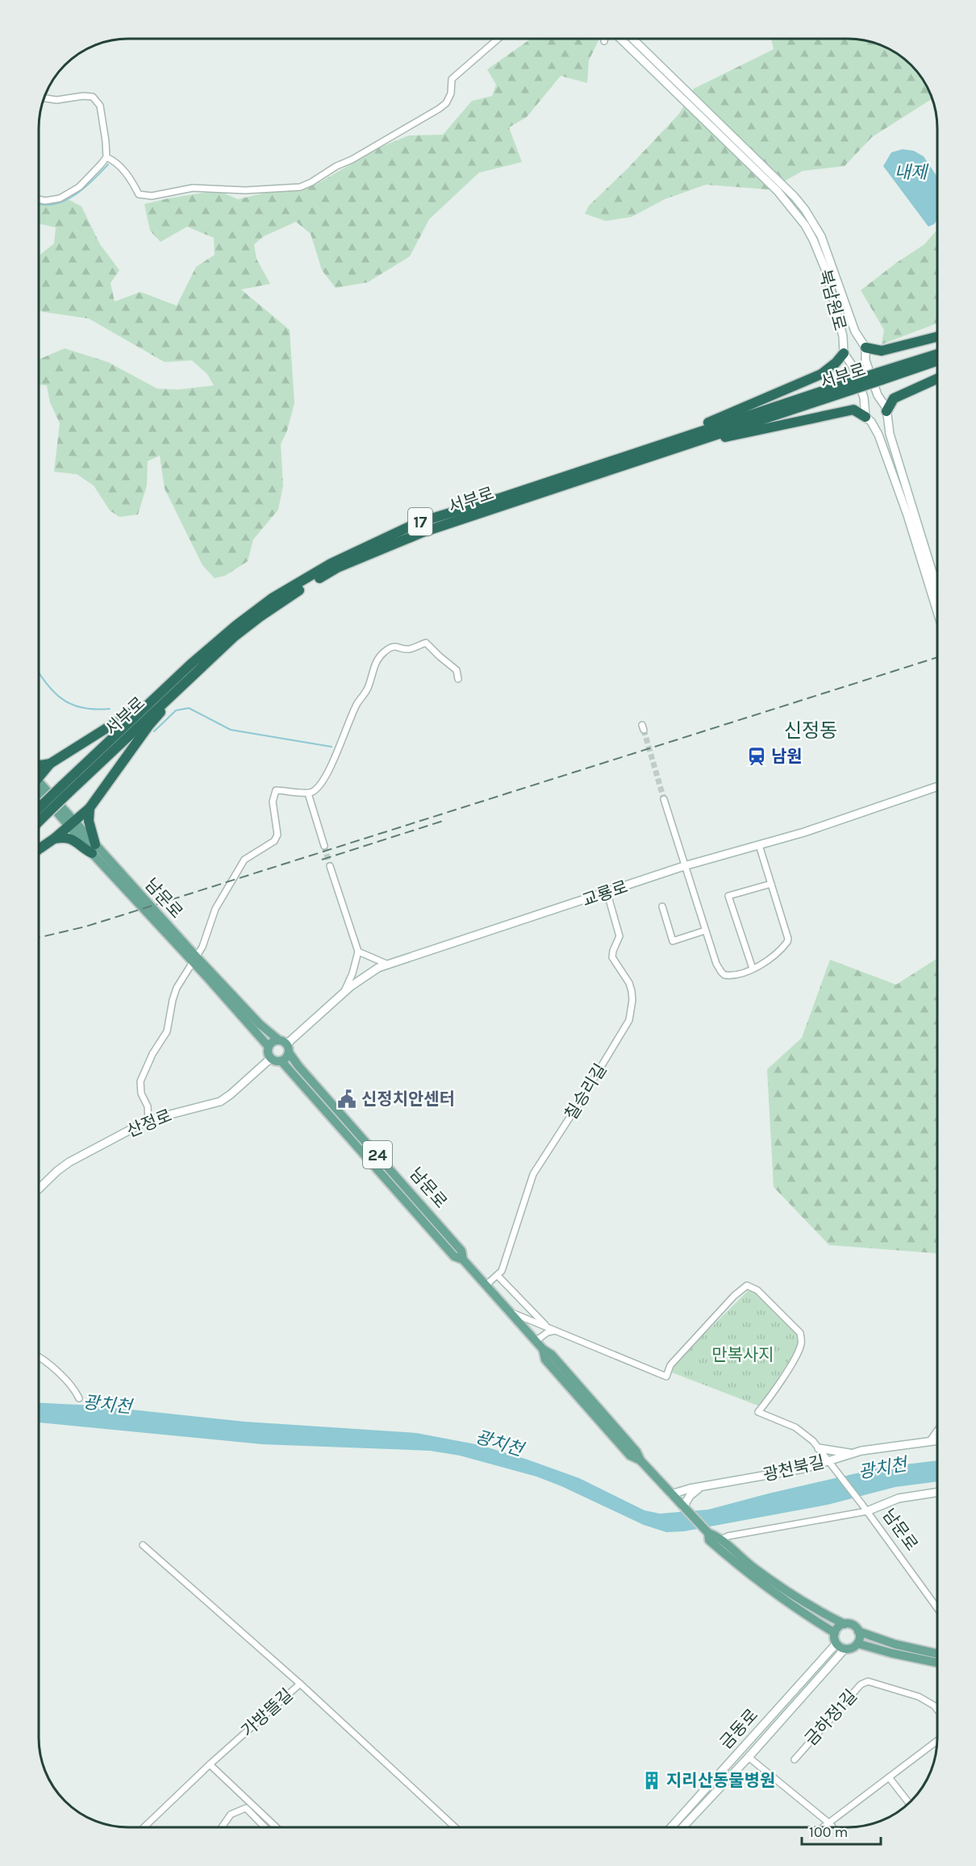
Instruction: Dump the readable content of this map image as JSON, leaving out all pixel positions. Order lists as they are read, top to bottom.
{
  "streets": {
    "highway": ["서부로", "17"],
    "main road": ["남문로", "24", "금동로"],
    "street": [
      "북남원로",
      "교룡로",
      "칠승리길",
      "산정로",
      "광천북길",
      "가방뜰길",
      "금하정1길"
    ]
  },
  "crossings": [
    ["교룡로", "남문로"],
    ["교룡로", "칠승리길"],
    ["교룡로", "산정로"],
    ["남문로", "칠승리길"],
    ["남문로", "산정로"],
    ["남문로", "광천북길"]
  ],
  "districts": ["신정동"],
  "water": ["내제", "광치천"],
  "parks": ["만복사지"],
  "places": {
    "station": ["남원"],
    "public building": ["신정치안센터"],
    "building": ["지리산동물병원"]
  },
  "scale_bar": "100 m"
}
